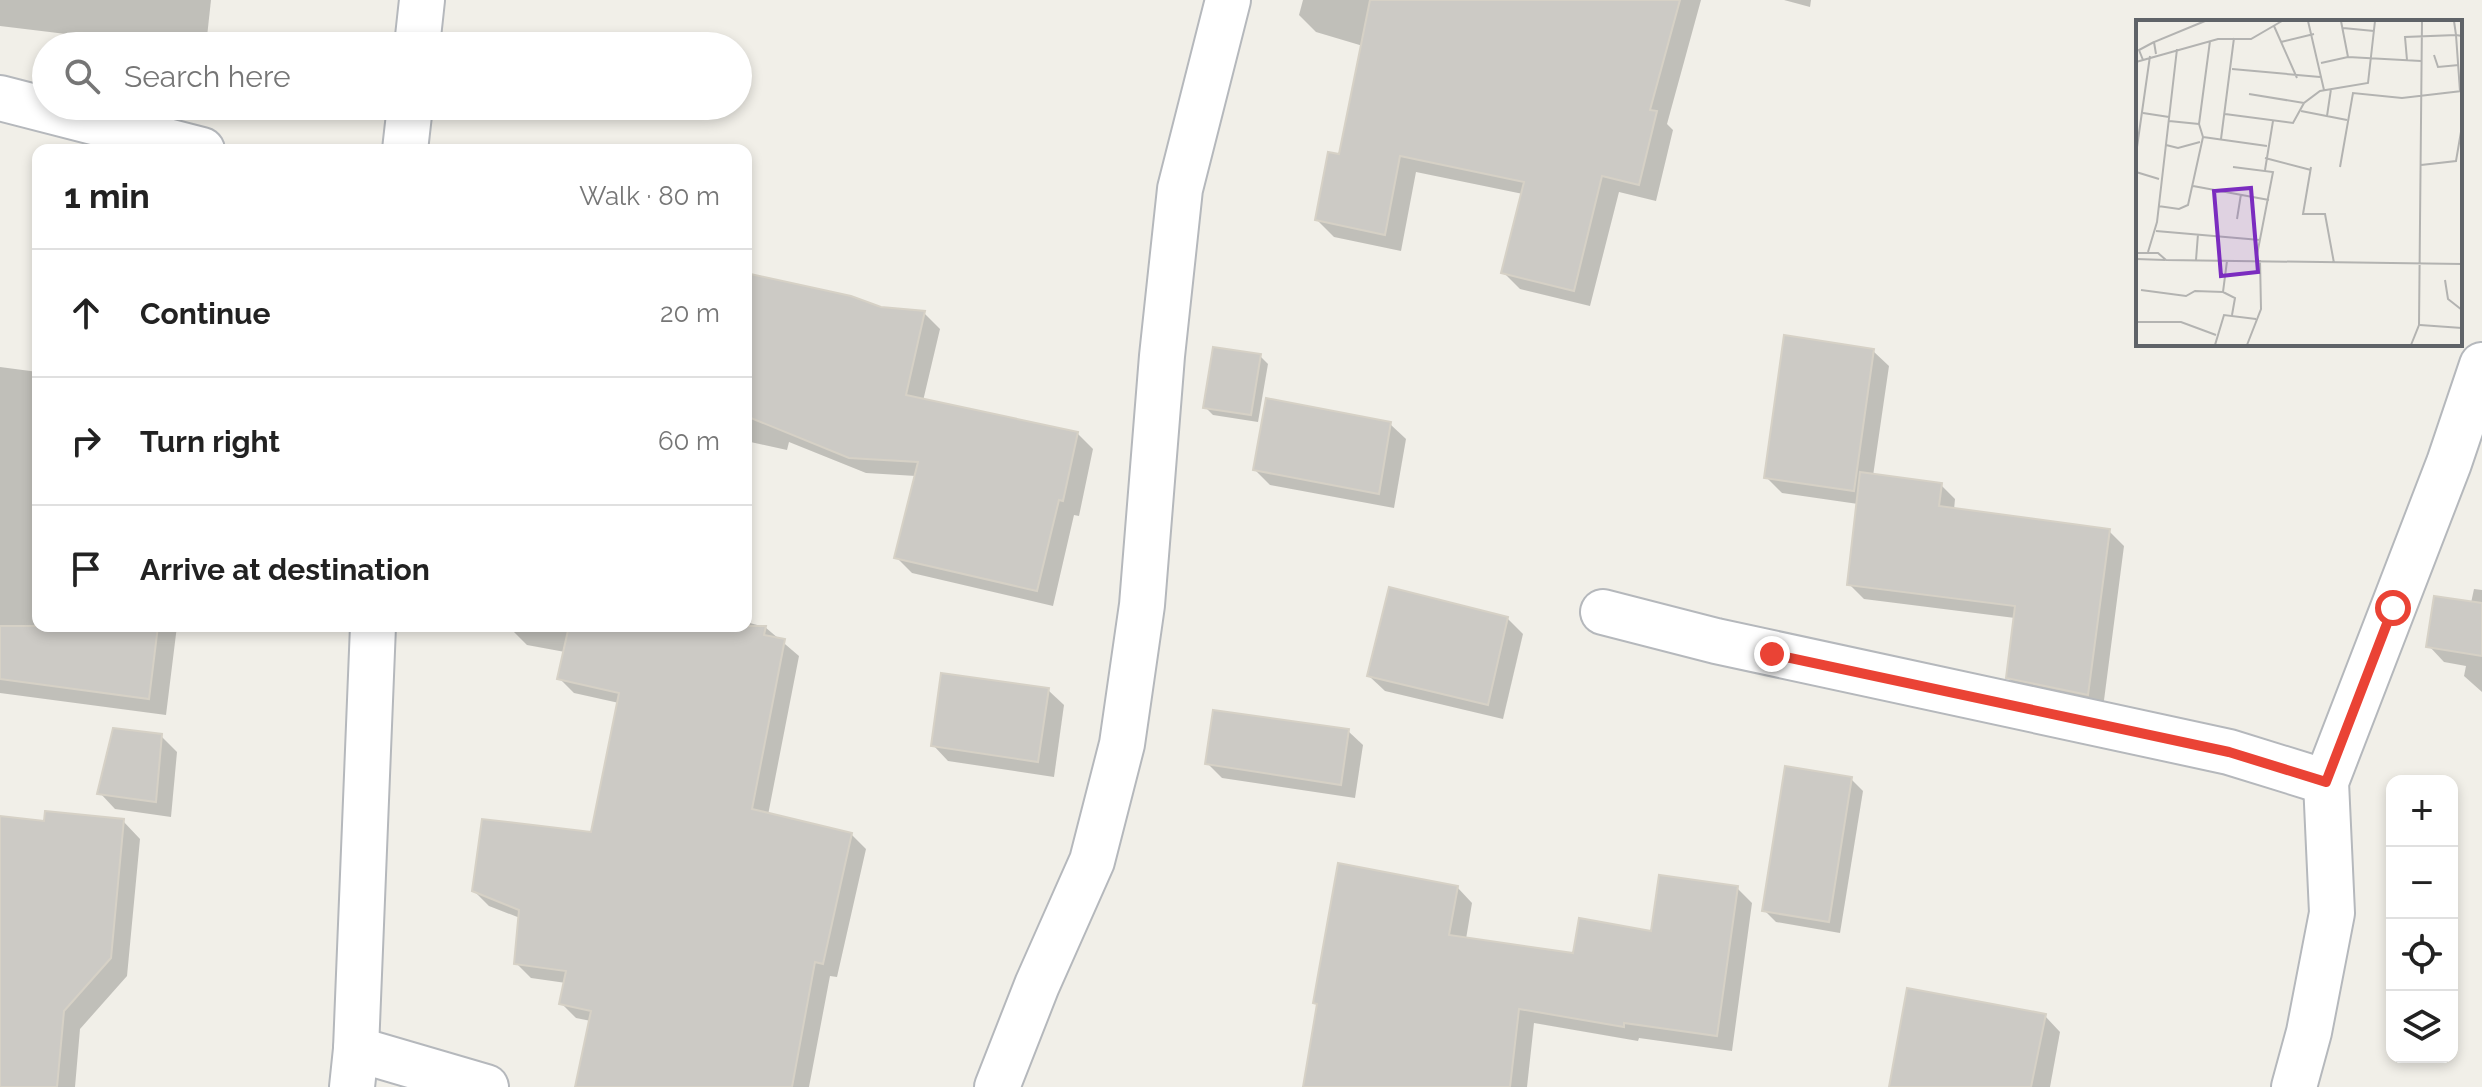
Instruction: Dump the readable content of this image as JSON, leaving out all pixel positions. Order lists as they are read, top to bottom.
{
  "page": {
    "search": "Search here",
    "heading": ["1 min", "Walk · 80 m"],
    "list": [
      ["Continue", "20 m"],
      ["Turn right", "60 m"],
      "Arrive at destination"
    ],
    "map_buttons": ["+", "−"]
  }
}
